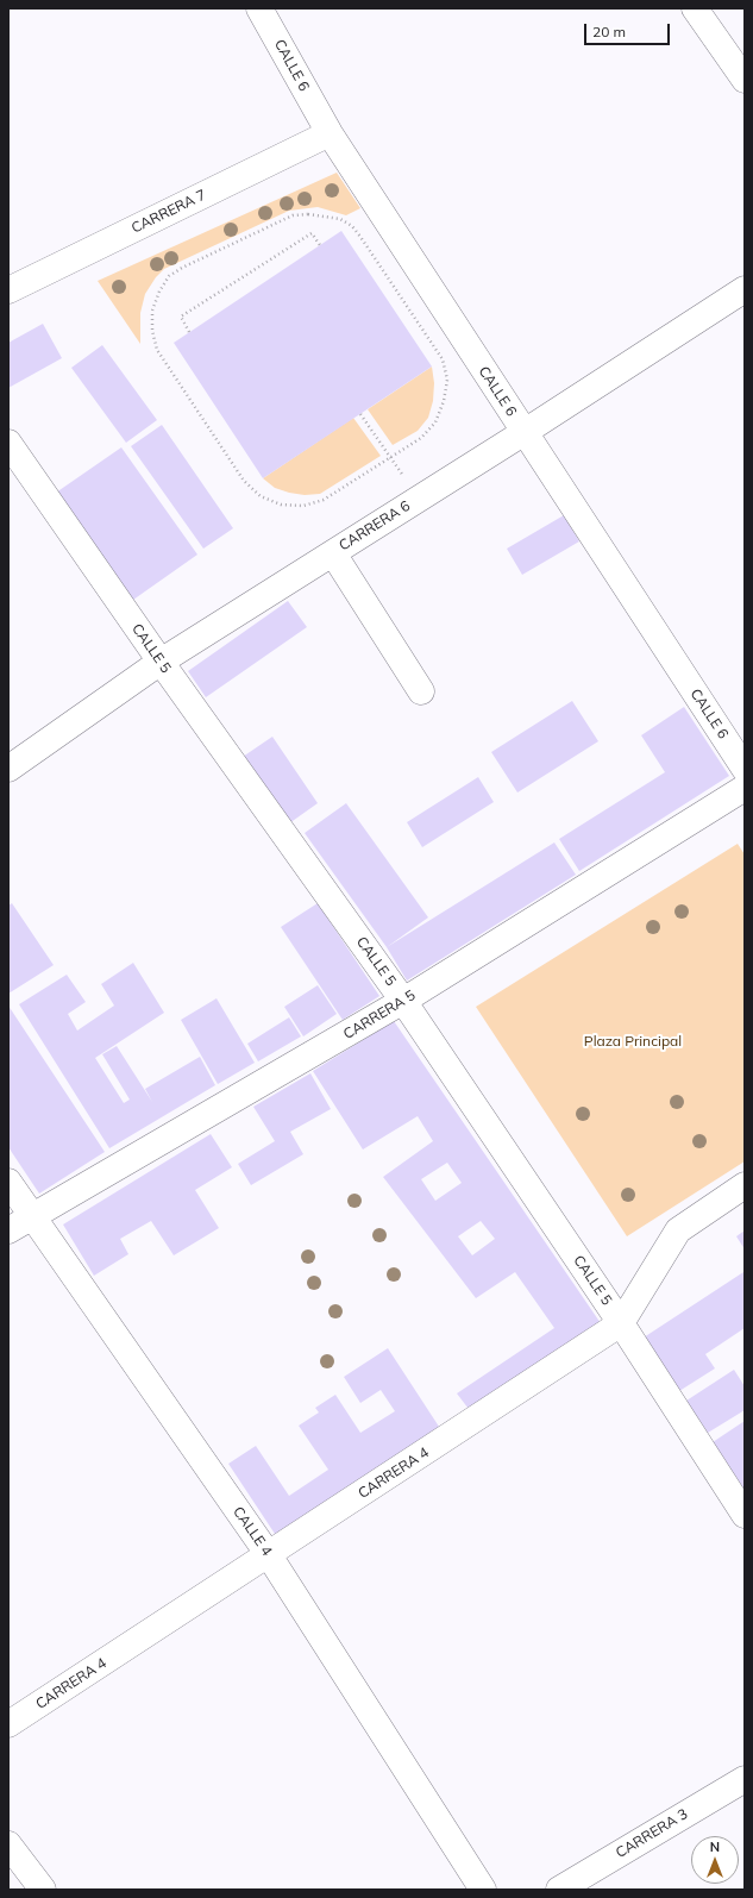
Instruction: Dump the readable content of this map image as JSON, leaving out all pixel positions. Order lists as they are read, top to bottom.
{
  "streets": {
    "street": [
      "CALLE 6",
      "CARRERA 7",
      "CARRERA 6",
      "CALLE 5",
      "CARRERA 5",
      "CARRERA 4",
      "CALLE 4",
      "CARRERA 3"
    ]
  },
  "crossings": [
    ["CALLE 6", "CARRERA 7"],
    ["CALLE 6", "CARRERA 6"],
    ["CARRERA 6", "CALLE 5"],
    ["CALLE 5", "CARRERA 5"],
    ["CALLE 5", "CARRERA 4"],
    ["CARRERA 5", "CALLE 4"],
    ["CARRERA 4", "CALLE 4"]
  ],
  "parks": ["Plaza Principal"],
  "scale_bar": "20 m",
  "north": "top"
}
